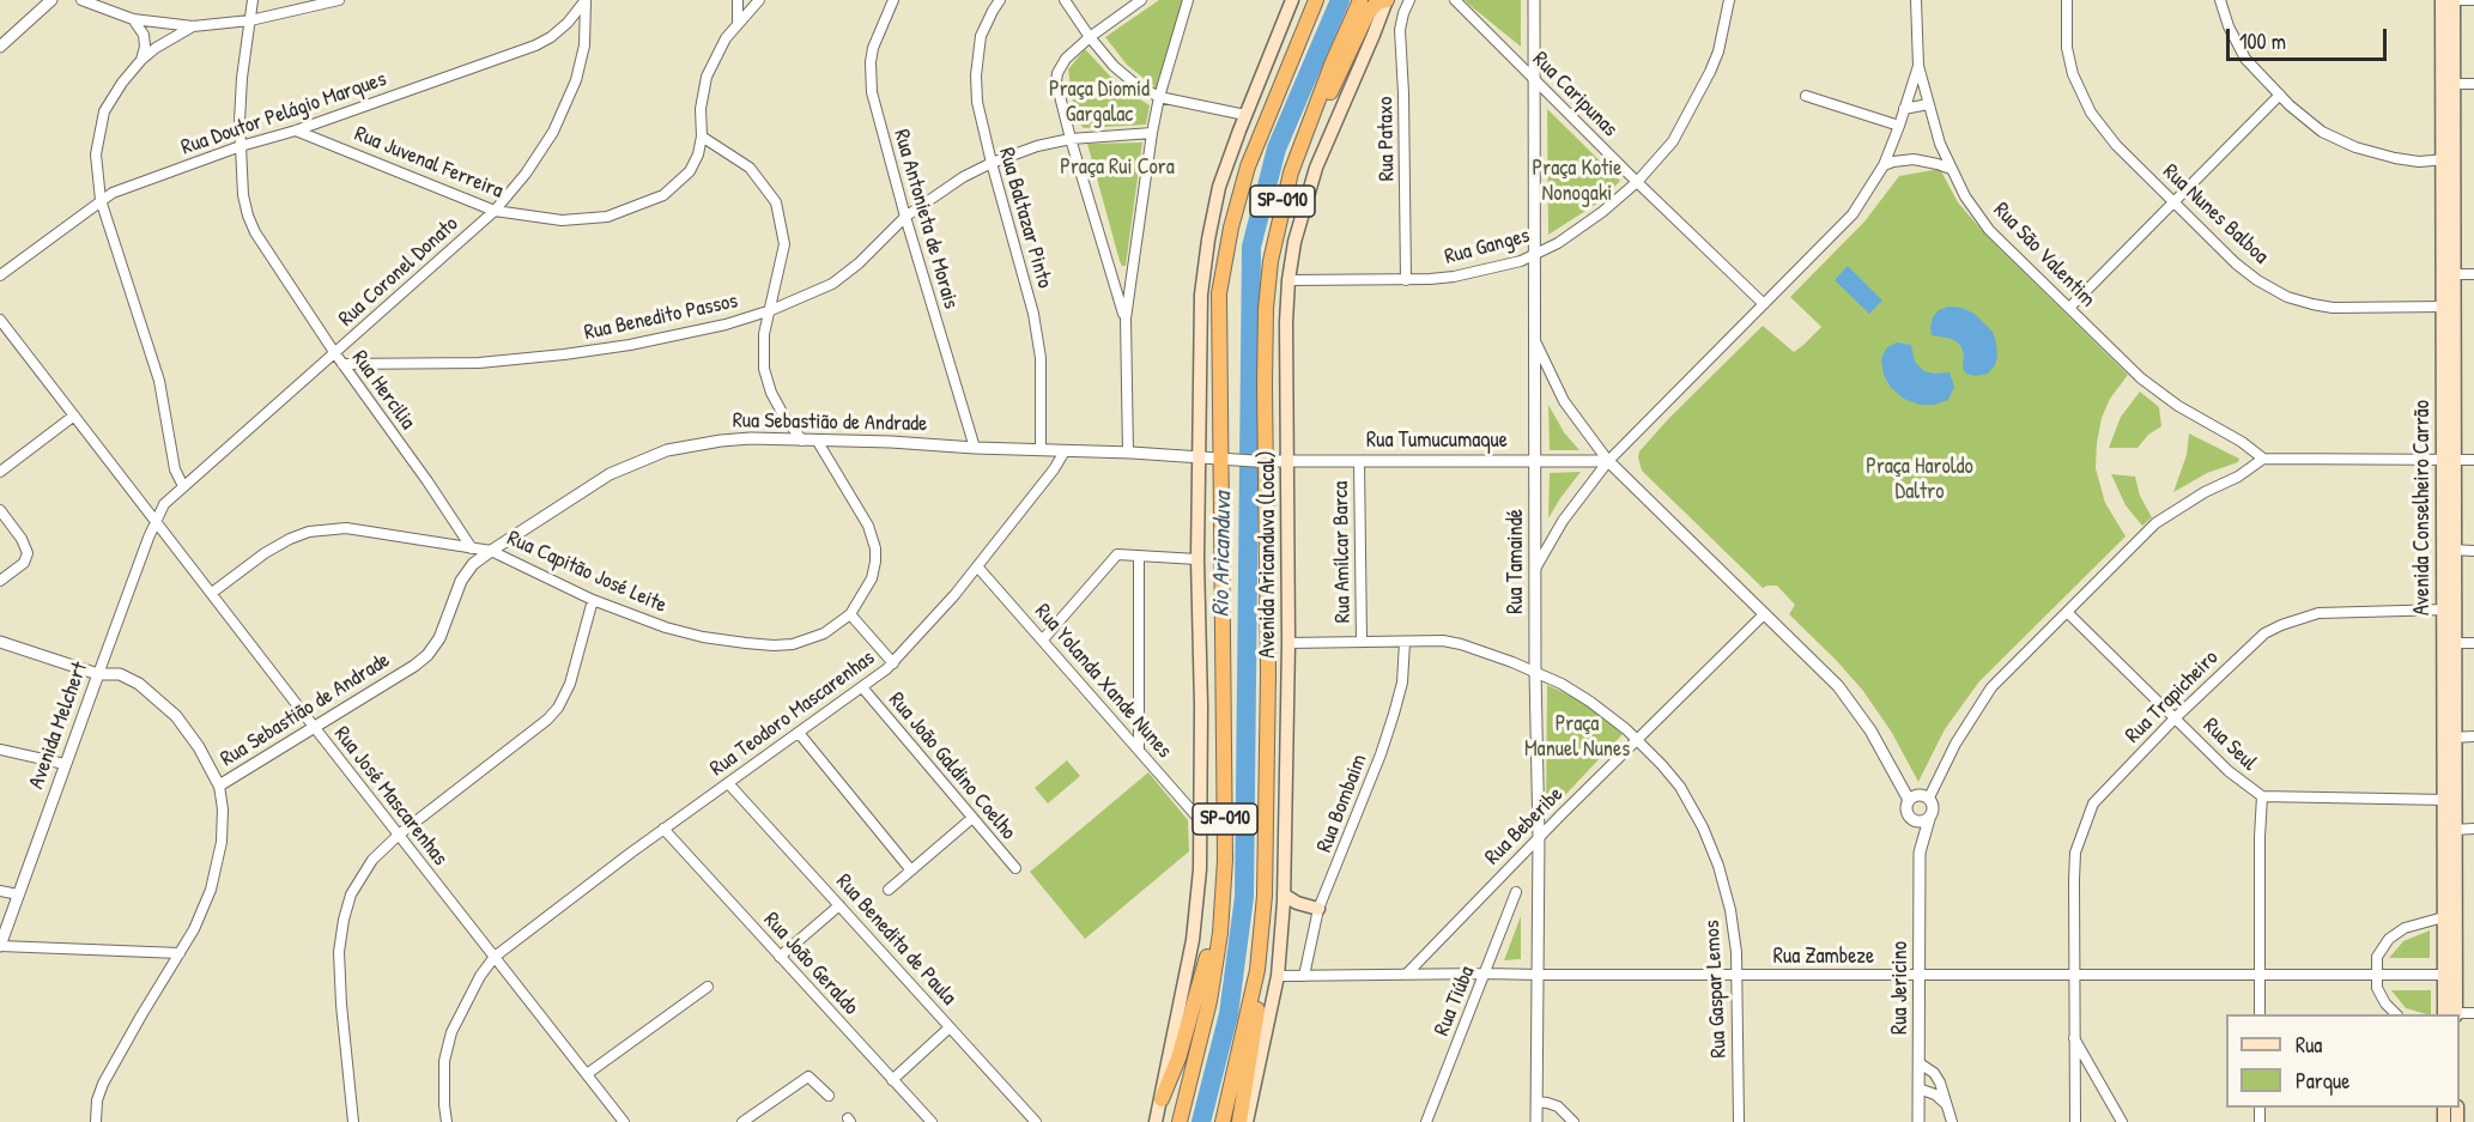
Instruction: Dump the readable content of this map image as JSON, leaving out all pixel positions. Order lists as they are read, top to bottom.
{
  "streets": {
    "highway": ["SP-010"],
    "main road": ["Avenida Conselheiro Carrão", "Avenida Aricanduva (Local)"],
    "street": [
      "Rua Caripunas",
      "Rua Doutor Pelágio Marques",
      "Rua Pataxo",
      "Rua Juvenal Ferreira",
      "Rua Nunes Balboa",
      "Rua Baltazar Pinto",
      "Rua Antonieta de Morais",
      "Rua Ganges",
      "Rua São Valentim",
      "Rua Coronel Donato",
      "Rua Benedito Passos",
      "Rua Hercilia",
      "Rua Sebastião de Andrade",
      "Rua Tumucumaque",
      "Rua Amílcar Barca",
      "Rua Tamaindé",
      "Rua Capitão José Leite",
      "Rua Yolanda Xande Nunes",
      "Rua Trapicheiro",
      "Rua Teodoro Mascarenhas",
      "Avenida Melchert",
      "Rua Seul",
      "Rua João Galdino Coelho",
      "Rua José Mascarenhas",
      "Rua Bombaim",
      "Rua Beberibe",
      "Rua Benedita de Paula",
      "Rua Zambeze",
      "Rua João Geraldo",
      "Rua Jericino",
      "Rua Gaspar Lemos",
      "Rua Tiúba"
    ]
  },
  "crossings": [
    ["Rua Caripunas", "Rua Ganges"],
    ["Rua Caripunas", "Rua Tamaindé"],
    ["Rua Doutor Pelágio Marques", "Rua Juvenal Ferreira"],
    ["Rua Doutor Pelágio Marques", "Rua Coronel Donato"],
    ["Rua Doutor Pelágio Marques", "Rua Hercilia"],
    ["Rua Pataxo", "Rua Ganges"],
    ["Rua Juvenal Ferreira", "Rua Coronel Donato"],
    ["SP-010", "Rua Sebastião de Andrade"],
    ["SP-010", "Rua Tumucumaque"],
    ["Rua Nunes Balboa", "Avenida Conselheiro Carrão"],
    ["Rua Baltazar Pinto", "Rua Benedito Passos"],
    ["Rua Baltazar Pinto", "Rua Sebastião de Andrade"],
    ["Rua Antonieta de Morais", "Rua Benedito Passos"],
    ["Rua Antonieta de Morais", "Rua Sebastião de Andrade"],
    ["Rua Ganges", "Avenida Aricanduva (Local)"],
    ["Rua Ganges", "Rua Tamaindé"],
    ["Rua Coronel Donato", "Rua Hercilia"],
    ["Rua Coronel Donato", "Avenida Melchert"],
    ["Rua Coronel Donato", "Rua José Mascarenhas"],
    ["Rua Benedito Passos", "Rua Hercilia"],
    ["Rua Hercilia", "Rua Capitão José Leite"],
    ["Rua Sebastião de Andrade", "Rua Tumucumaque"],
    ["Rua Sebastião de Andrade", "Rua Capitão José Leite"],
    ["Rua Sebastião de Andrade", "Rua Teodoro Mascarenhas"],
    ["Rua Sebastião de Andrade", "Rua José Mascarenhas"],
    ["Rua Tumucumaque", "Rua Amílcar Barca"],
    ["Rua Tumucumaque", "Avenida Aricanduva (Local)"],
    ["Rua Tumucumaque", "Rua Tamaindé"],
    ["Avenida Conselheiro Carrão", "Rua Trapicheiro"],
    ["Avenida Conselheiro Carrão", "Rua Seul"],
    ["Avenida Conselheiro Carrão", "Rua Zambeze"],
    ["Rua Amílcar Barca", "Rua Gaspar Lemos"],
    ["Avenida Aricanduva (Local)", "Rua Zambeze"],
    ["Avenida Aricanduva (Local)", "Rua Gaspar Lemos"],
    ["Rua Tamaindé", "Rua Beberibe"],
    ["Rua Tamaindé", "Rua Zambeze"],
    ["Rua Tamaindé", "Rua Gaspar Lemos"],
    ["Rua Capitão José Leite", "Rua José Mascarenhas"],
    ["Rua Yolanda Xande Nunes", "Rua Teodoro Mascarenhas"],
    ["Rua Trapicheiro", "Rua Seul"],
    ["Rua Trapicheiro", "Rua Zambeze"],
    ["Rua Teodoro Mascarenhas", "Rua João Galdino Coelho"],
    ["Rua Teodoro Mascarenhas", "Rua José Mascarenhas"],
    ["Rua Teodoro Mascarenhas", "Rua Benedita de Paula"],
    ["Rua Teodoro Mascarenhas", "Rua João Geraldo"],
    ["Avenida Melchert", "Rua José Mascarenhas"],
    ["Rua Bombaim", "Rua Zambeze"],
    ["Rua Bombaim", "Rua Gaspar Lemos"],
    ["Rua Beberibe", "Rua Zambeze"],
    ["Rua Beberibe", "Rua Gaspar Lemos"],
    ["Rua Zambeze", "Rua Jericino"],
    ["Rua Zambeze", "Rua Gaspar Lemos"],
    ["Rua Zambeze", "Rua Tiúba"]
  ],
  "water": ["Rio Aricanduva"],
  "parks": [
    "Praça Diomid Gargalac",
    "Praça Rui Cora",
    "Praça Kotie Nonogaki",
    "Praça Haroldo Daltro",
    "Praça Manuel Nunes"
  ],
  "legend": ["Rua", "Parque"],
  "scale_bar": "100 m"
}
